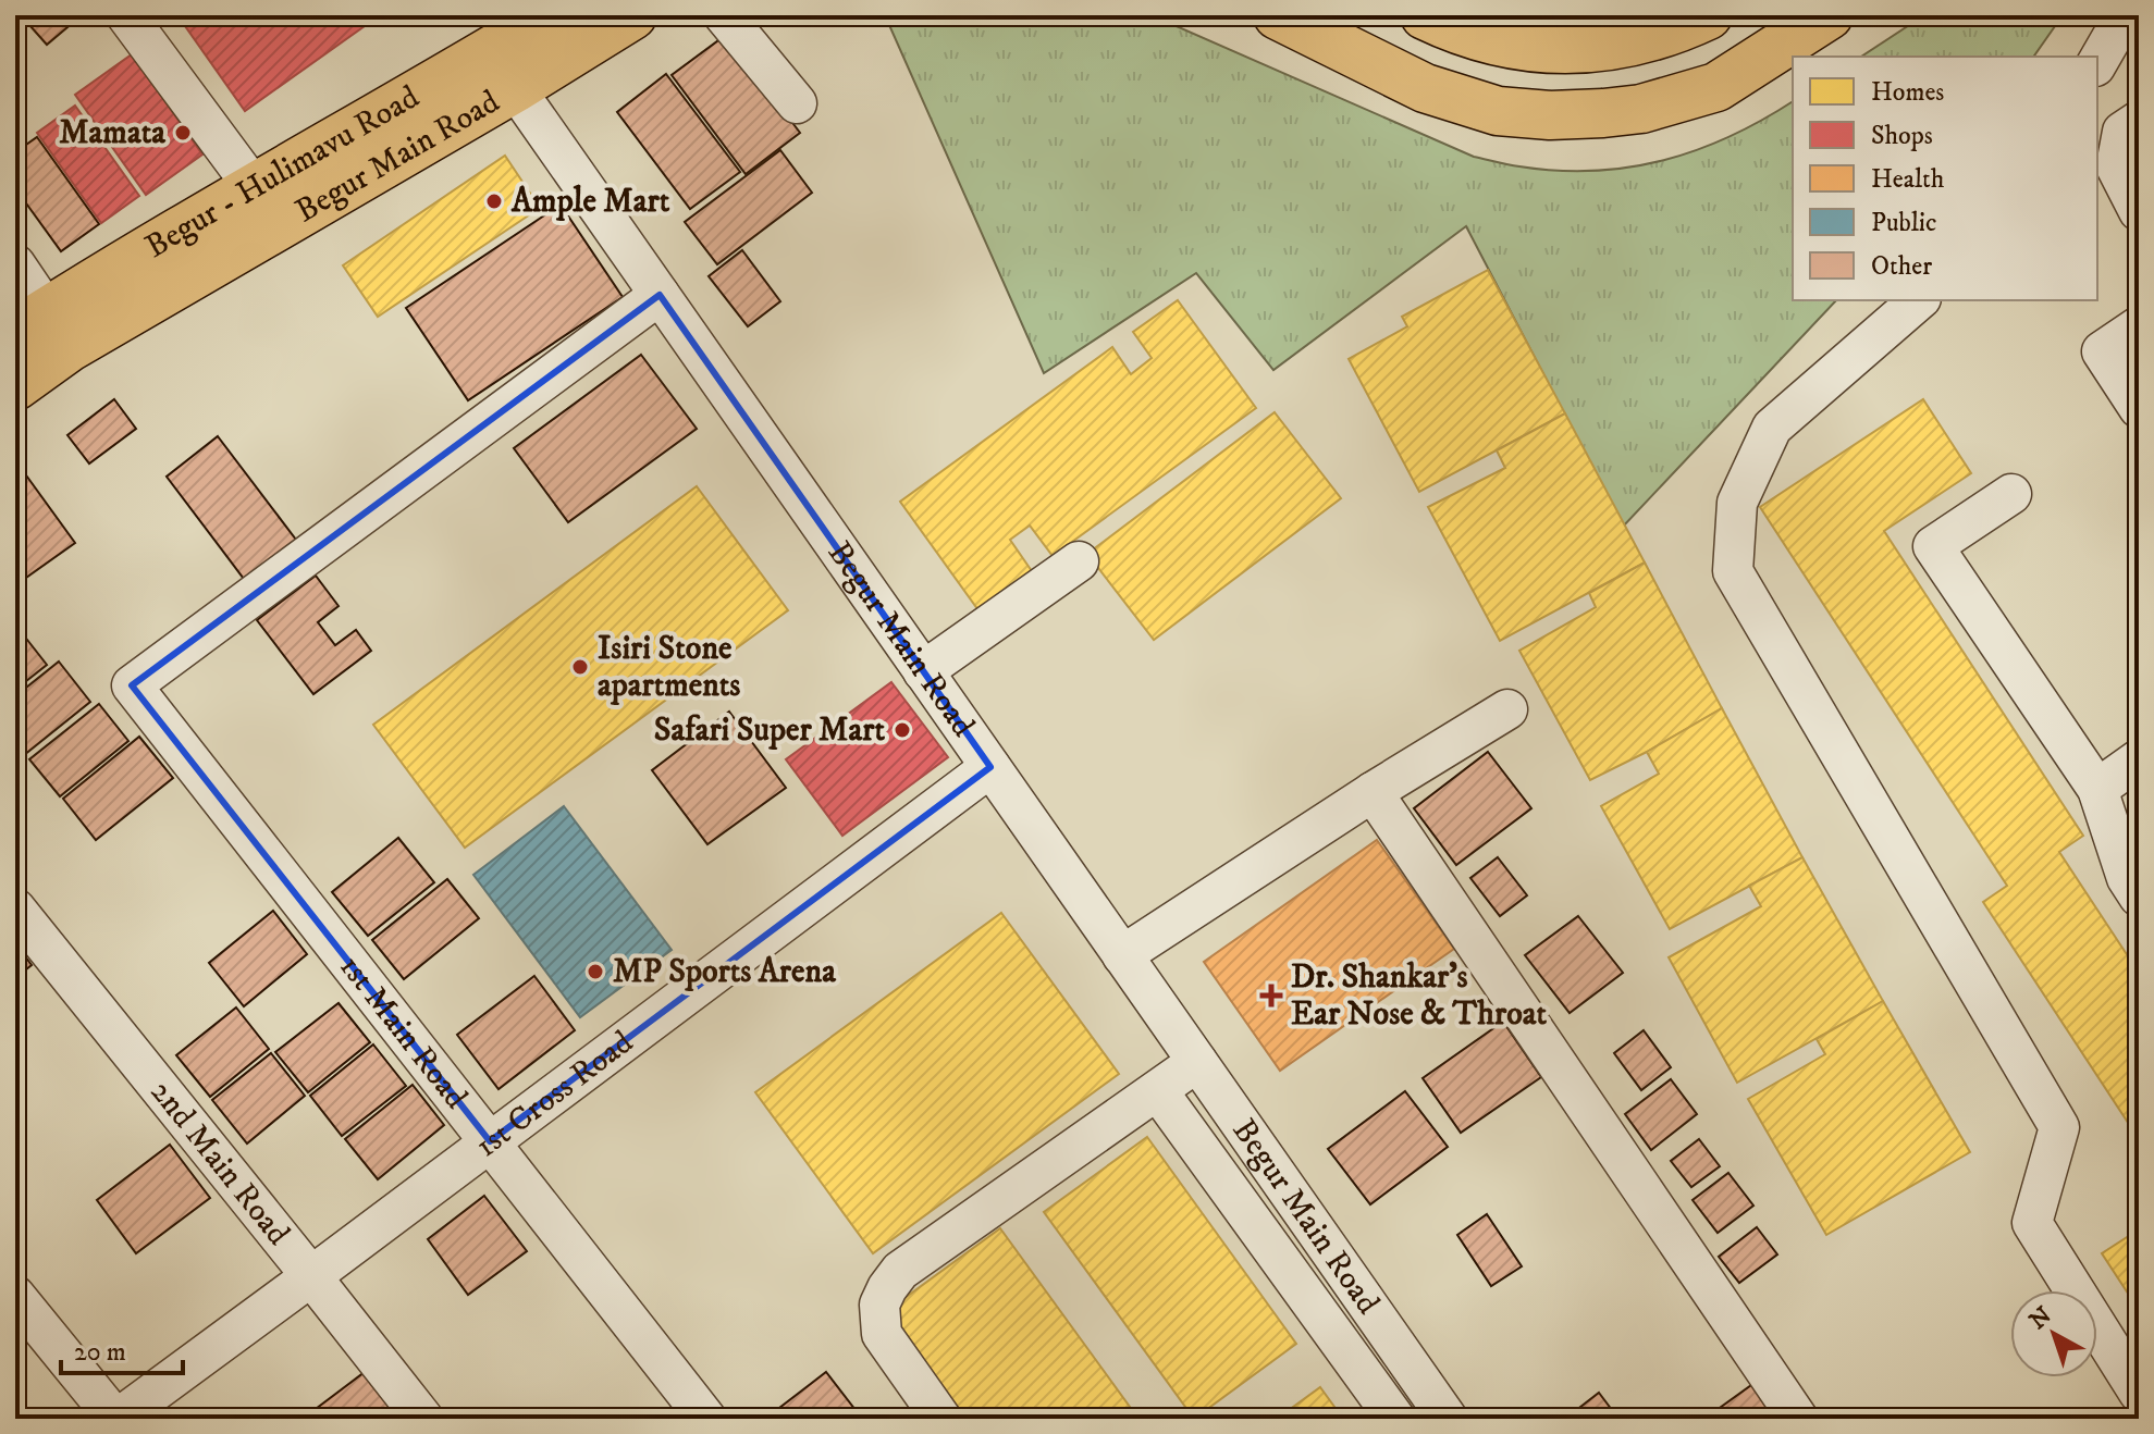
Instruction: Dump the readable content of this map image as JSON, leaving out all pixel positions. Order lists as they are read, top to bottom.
{
  "streets": {
    "main road": ["Begur Main Road", "Begur - Hulimavu Road"],
    "street": ["1st Main Road", "1st Cross Road", "2nd Main Road"]
  },
  "crossings": [
    ["Begur Main Road", "Begur - Hulimavu Road"],
    ["Begur Main Road", "1st Main Road"],
    ["Begur Main Road", "1st Cross Road"],
    ["1st Main Road", "1st Cross Road"],
    ["1st Cross Road", "2nd Main Road"]
  ],
  "places": {
    "other": [
      "Mamata",
      "Ample Mart",
      "Isiri Stone apartments",
      "Safari Super Mart",
      "MP Sports Arena"
    ],
    "health": ["Dr. Shankar's Ear Nose & Throat"]
  },
  "legend": [
    "Homes",
    "Shops",
    "Health",
    "Public",
    "Other"
  ],
  "scale_bar": "20 m",
  "north": "top left"
}
